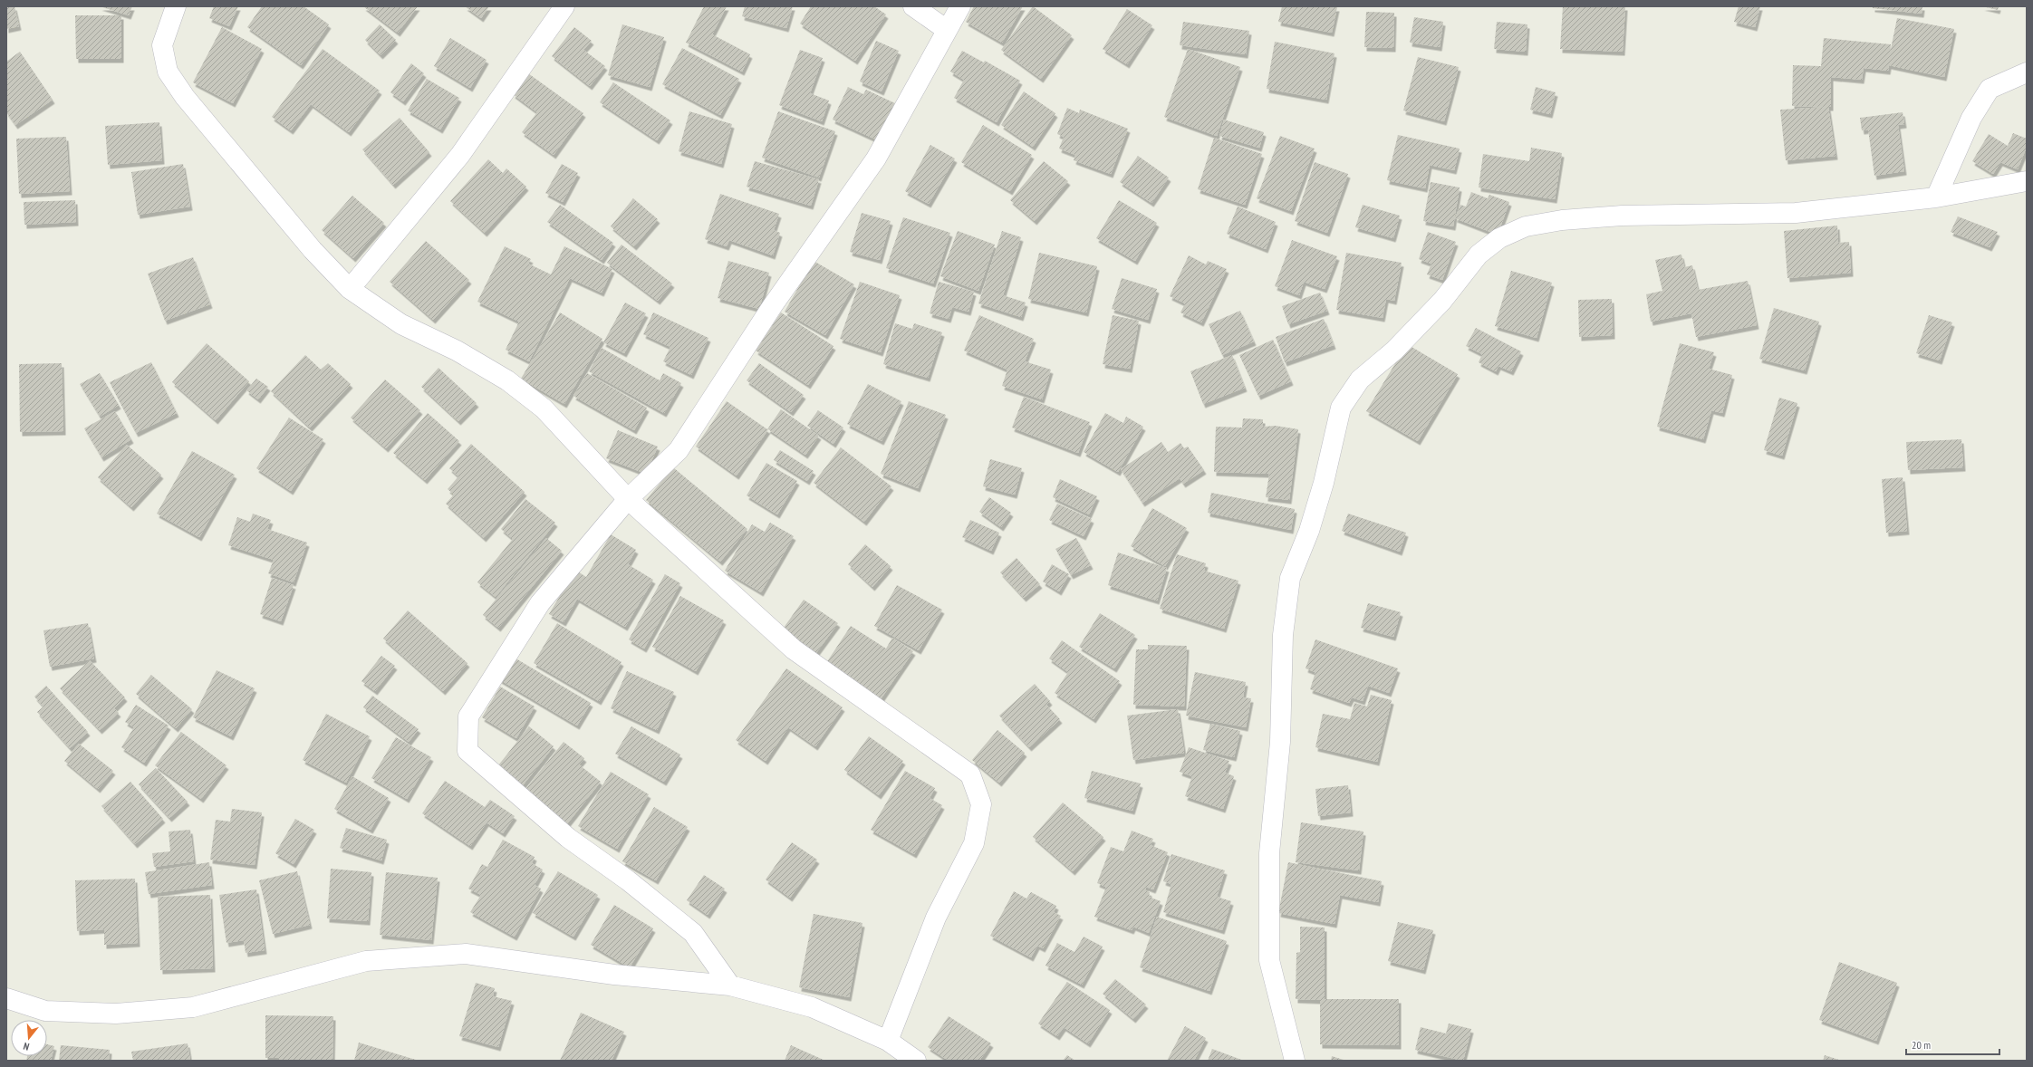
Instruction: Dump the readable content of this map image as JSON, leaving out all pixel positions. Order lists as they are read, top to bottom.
{
  "scale_bar": "20 m",
  "north": "bottom"
}
